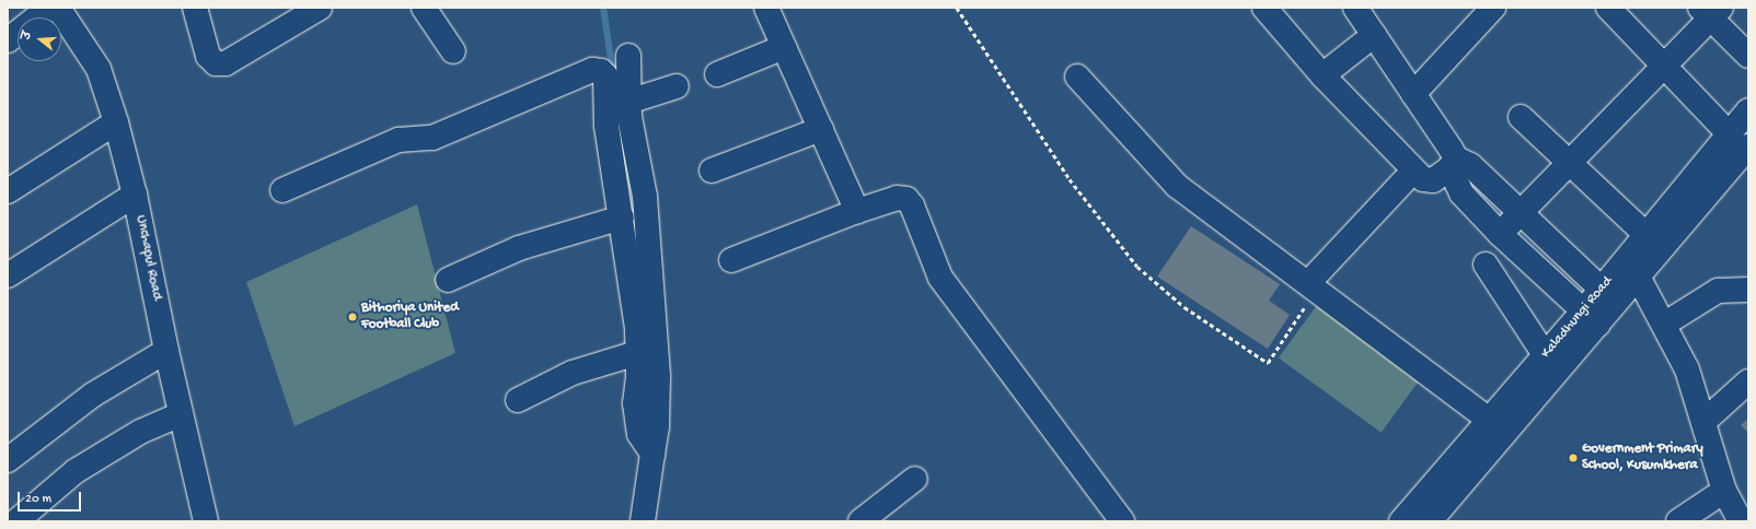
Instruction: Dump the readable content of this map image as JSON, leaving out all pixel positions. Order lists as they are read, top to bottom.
{
  "streets": {
    "street": ["Unchapul Road", "Kaladhungi Road"]
  },
  "places": ["Bithoriya United Football Club", "Government Primary School, Kusumkhera"],
  "scale_bar": "20 m",
  "north": "left"
}
